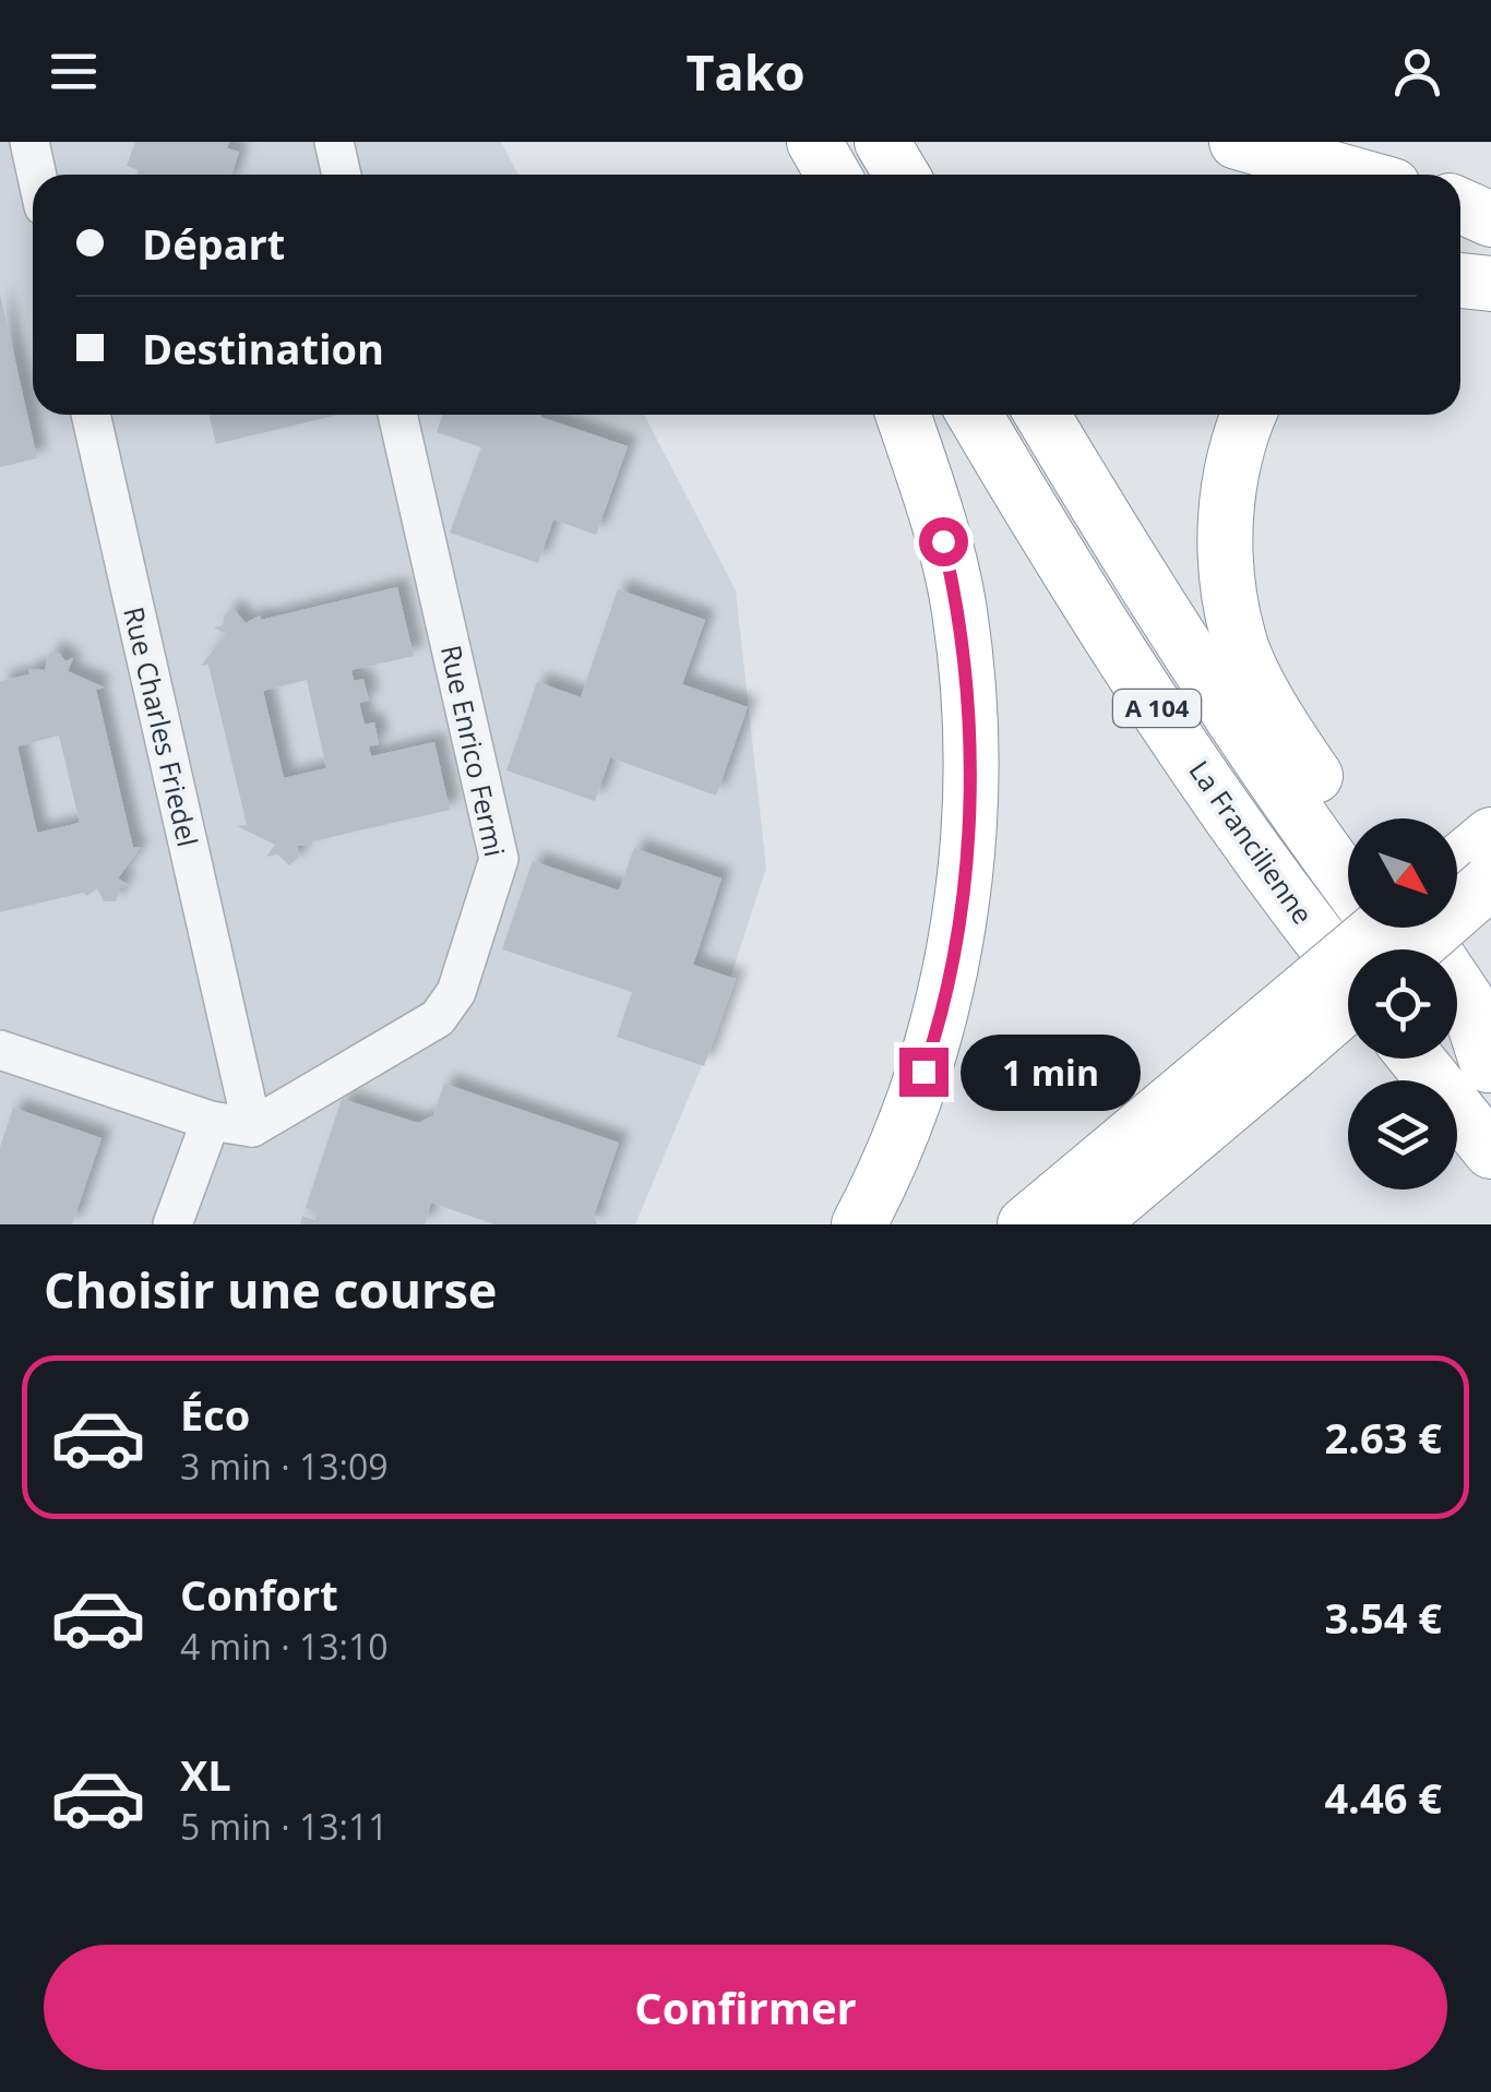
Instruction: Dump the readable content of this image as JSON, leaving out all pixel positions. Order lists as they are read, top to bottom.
{
  "streets": {
    "highway": ["A 104", "La Francilienne"],
    "lane": ["Rue Charles Friedel", "Rue Enrico Fermi"]
  },
  "crossings": [
    ["Rue Charles Friedel", "Rue Enrico Fermi"]
  ],
  "north": "bottom right",
  "page": {
    "header": "Tako",
    "banner": ["Départ", "Destination"],
    "bubble": "1 min",
    "heading": "Choisir une course",
    "list": [
      {
        "name": "Éco",
        "note": "3 min · 13:09",
        "value": "2.63 €"
      },
      {
        "name": "Confort",
        "note": "4 min · 13:10",
        "value": "3.54 €"
      },
      {
        "name": "XL",
        "note": "5 min · 13:11",
        "value": "4.46 €"
      }
    ],
    "buttons": "Confirmer"
  }
}
